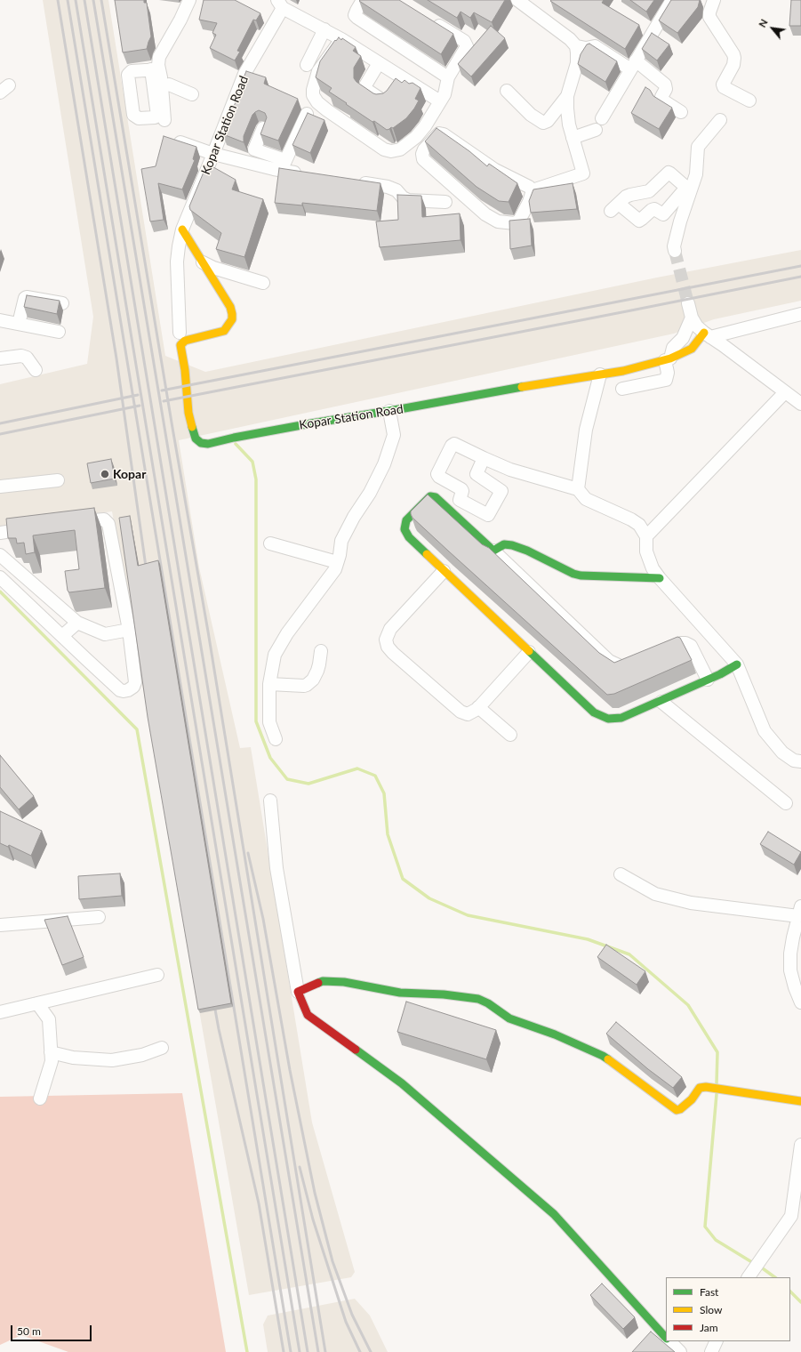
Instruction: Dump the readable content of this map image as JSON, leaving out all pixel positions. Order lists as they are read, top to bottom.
{
  "streets": {
    "street": ["Kopar Station Road"]
  },
  "places": ["Kopar"],
  "legend": ["Fast", "Slow", "Jam"],
  "scale_bar": "50 m",
  "north": "top left"
}
